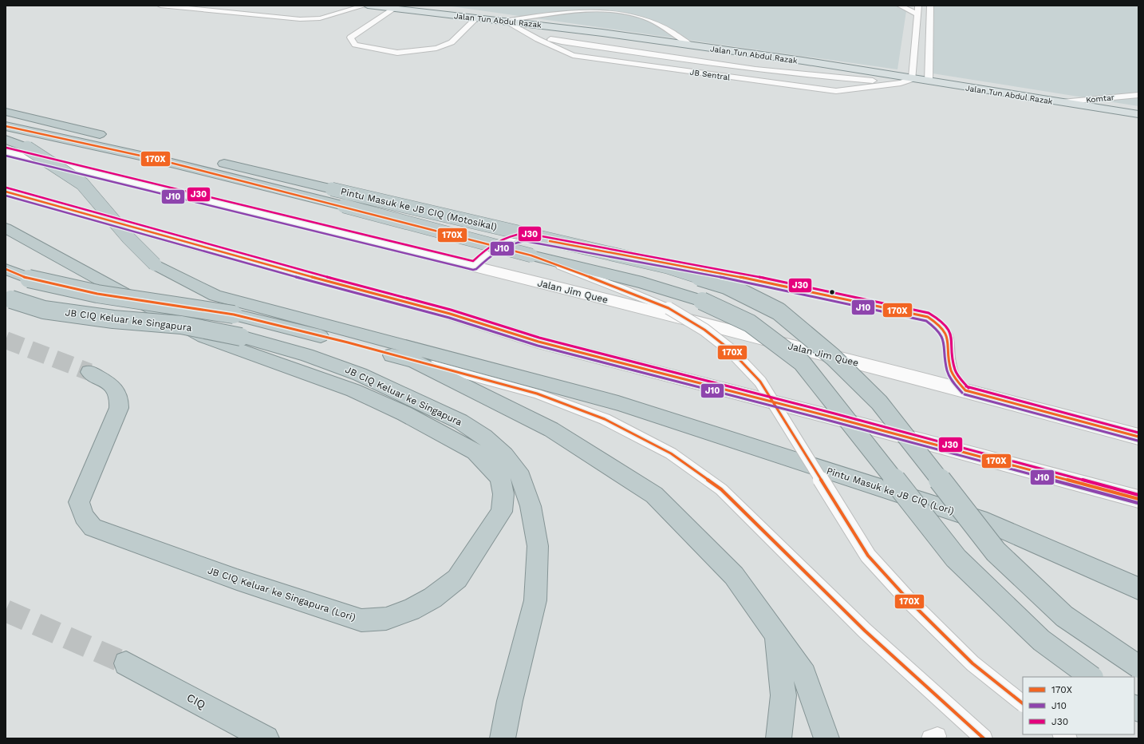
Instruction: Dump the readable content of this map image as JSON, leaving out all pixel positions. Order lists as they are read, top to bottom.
{
  "streets": {
    "highway": [
      "Pintu Masuk ke JB CIQ (Motosikal)",
      "JB CIQ Keluar ke Singapura",
      "Pintu Masuk ke JB CIQ (Lori)",
      "JB CIQ Keluar ke Singapura (Lori)",
      "CIQ"
    ],
    "main road": ["Jalan Tun Abdul Razak", "Jalan Jim Quee"],
    "lane": ["JB Sentral", "Komtar"]
  },
  "crossings": [
    ["Jalan Tun Abdul Razak", "JB Sentral"],
    ["Jalan Tun Abdul Razak", "Komtar"]
  ],
  "lines": ["transit line 170X", "transit line J30", "transit line J10"],
  "legend": ["170X", "J10", "J30"]
}
